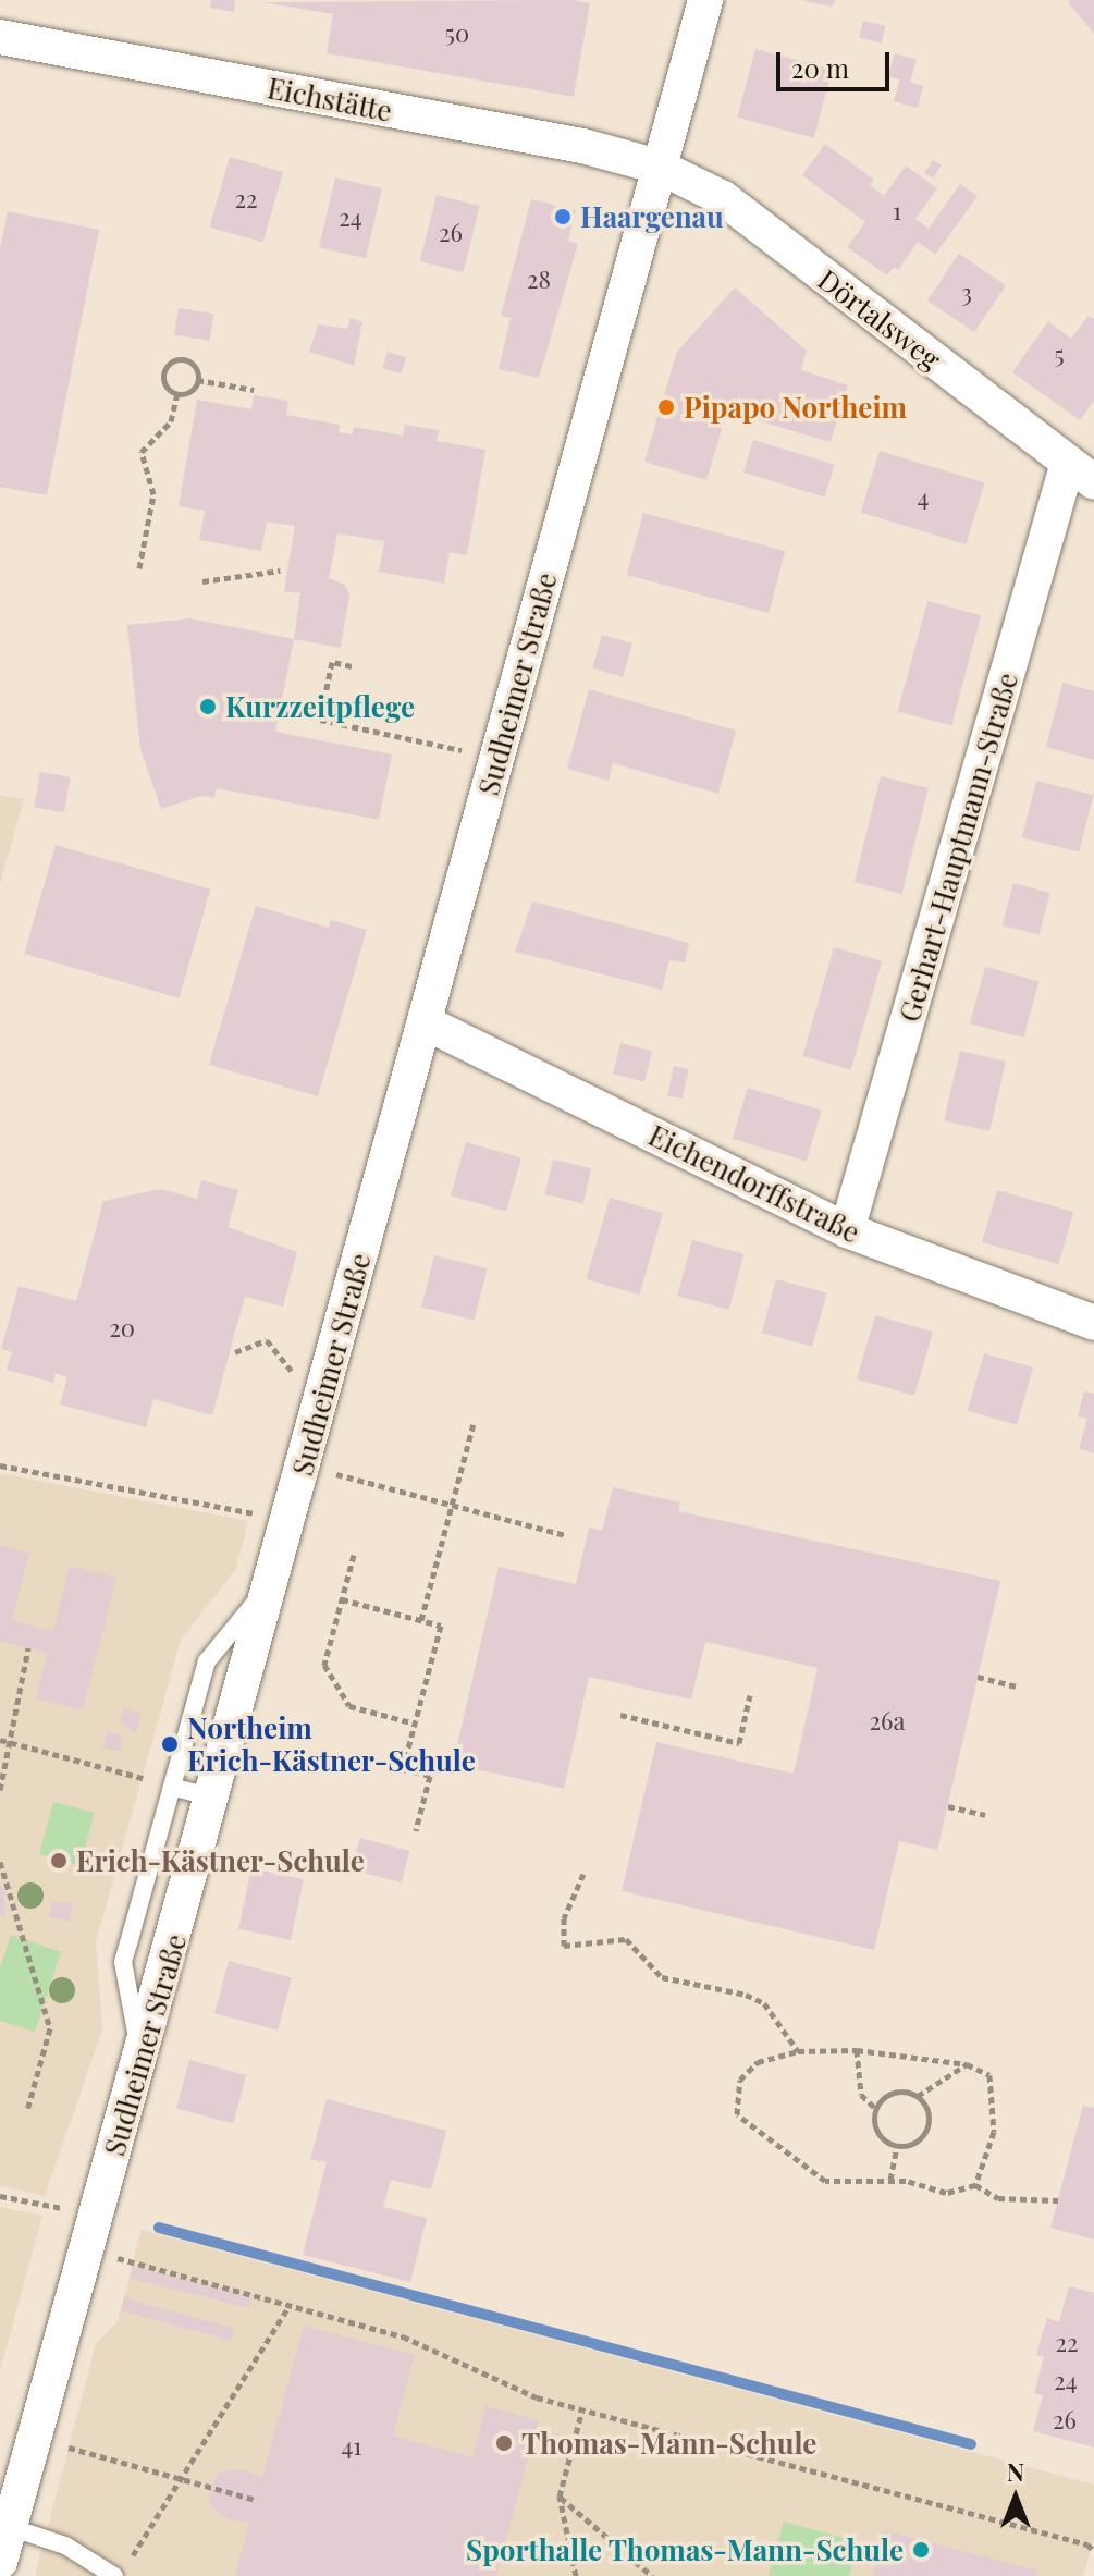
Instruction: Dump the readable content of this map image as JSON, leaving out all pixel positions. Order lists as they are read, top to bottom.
{
  "streets": {
    "street": [
      "Eichstätte",
      "Dörtalsweg",
      "Sudheimer Straße",
      "Gerhart-Hauptmann-Straße",
      "Eichendorffstraße"
    ]
  },
  "crossings": [
    ["Eichstätte", "Dörtalsweg"],
    ["Eichstätte", "Sudheimer Straße"],
    ["Dörtalsweg", "Sudheimer Straße"],
    ["Dörtalsweg", "Gerhart-Hauptmann-Straße"],
    ["Sudheimer Straße", "Eichendorffstraße"],
    ["Gerhart-Hauptmann-Straße", "Eichendorffstraße"]
  ],
  "places": [
    "Haargenau",
    "Pipapo Northeim",
    "Kurzzeitpflege",
    "Northeim Erich-Kästner-Schule",
    "Erich-Kästner-Schule",
    "Thomas-Mann-Schule",
    "Sporthalle Thomas-Mann-Schule"
  ],
  "house_numbers": [
    "50",
    "22",
    "1",
    "24",
    "26",
    "28",
    "3",
    "5",
    "4",
    "20",
    "26a",
    "22",
    "24",
    "26",
    "41"
  ],
  "scale_bar": "20 m",
  "north": "top"
}
